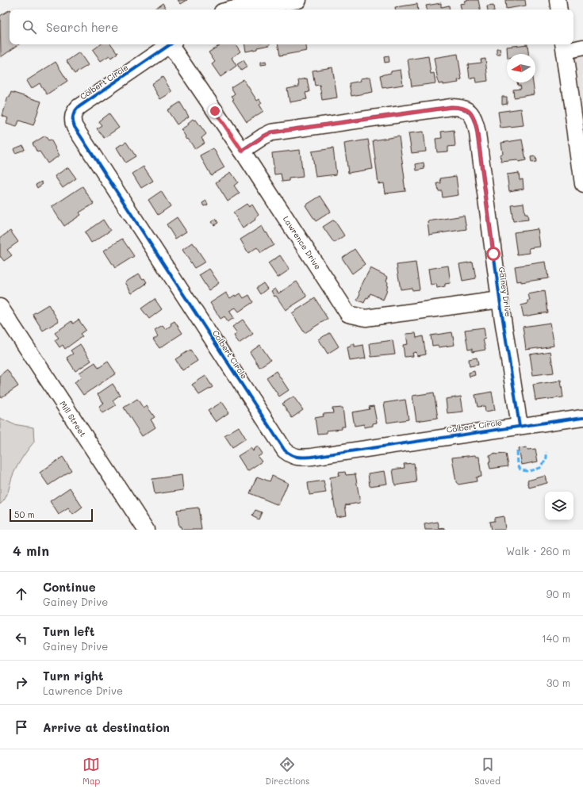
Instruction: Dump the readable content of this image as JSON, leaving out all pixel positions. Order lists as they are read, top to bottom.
{
  "streets": {
    "street": [
      "Colbert Circle",
      "Lawrence Drive",
      "Gainey Drive",
      "Mill Street"
    ]
  },
  "crossings": [
    ["Colbert Circle", "Gainey Drive"],
    ["Lawrence Drive", "Gainey Drive"]
  ],
  "scale_bar": "50 m",
  "north": "left",
  "page": {
    "search": "Search here",
    "scale": "50 m",
    "heading": ["4 min", "Walk · 260 m"],
    "list": [
      ["Continue", "Gainey Drive", "90 m"],
      ["Turn left", "Gainey Drive", "140 m"],
      ["Turn right", "Lawrence Drive", "30 m"],
      "Arrive at destination"
    ],
    "nav": ["Map", "Directions", "Saved"]
  }
}
